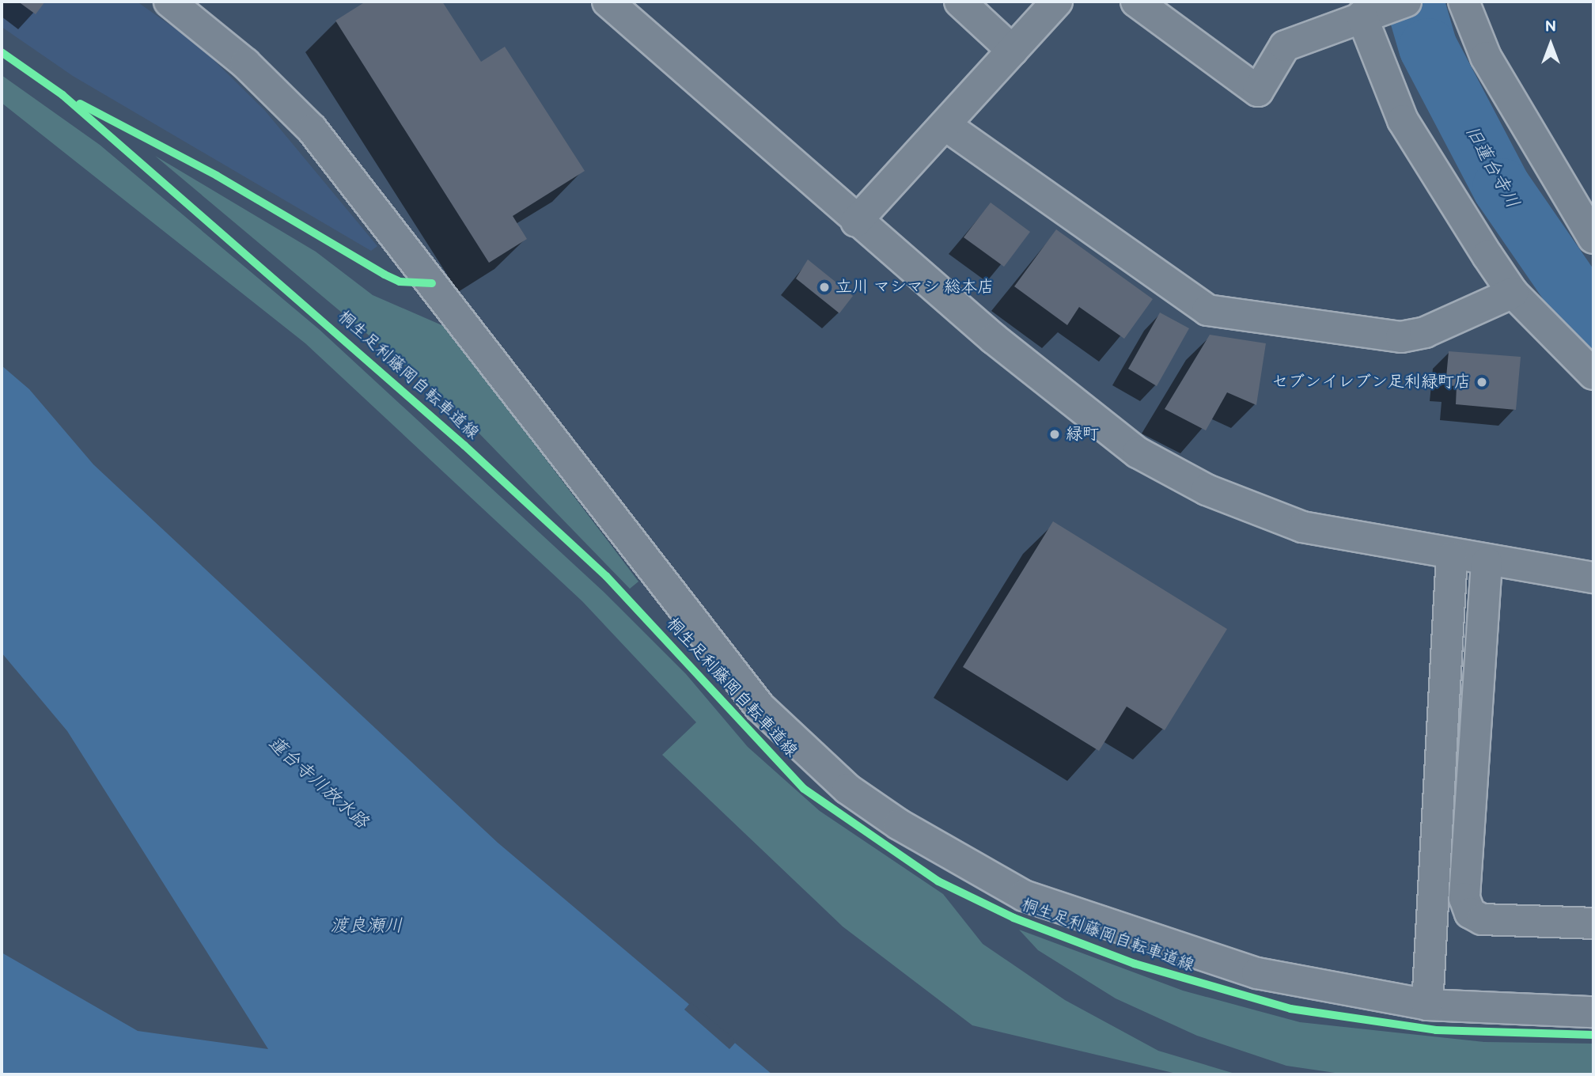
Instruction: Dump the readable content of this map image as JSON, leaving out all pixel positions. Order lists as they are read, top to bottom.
{
  "streets": {
    "cycle path": ["桐生足利藤岡自転車道線"]
  },
  "water": ["旧蓮台寺川", "蓮台寺川放水路", "渡良瀬川"],
  "places": ["立川 マシマシ 総本店", "セブンイレブン足利緑町店", "緑町"],
  "north": "top"
}
